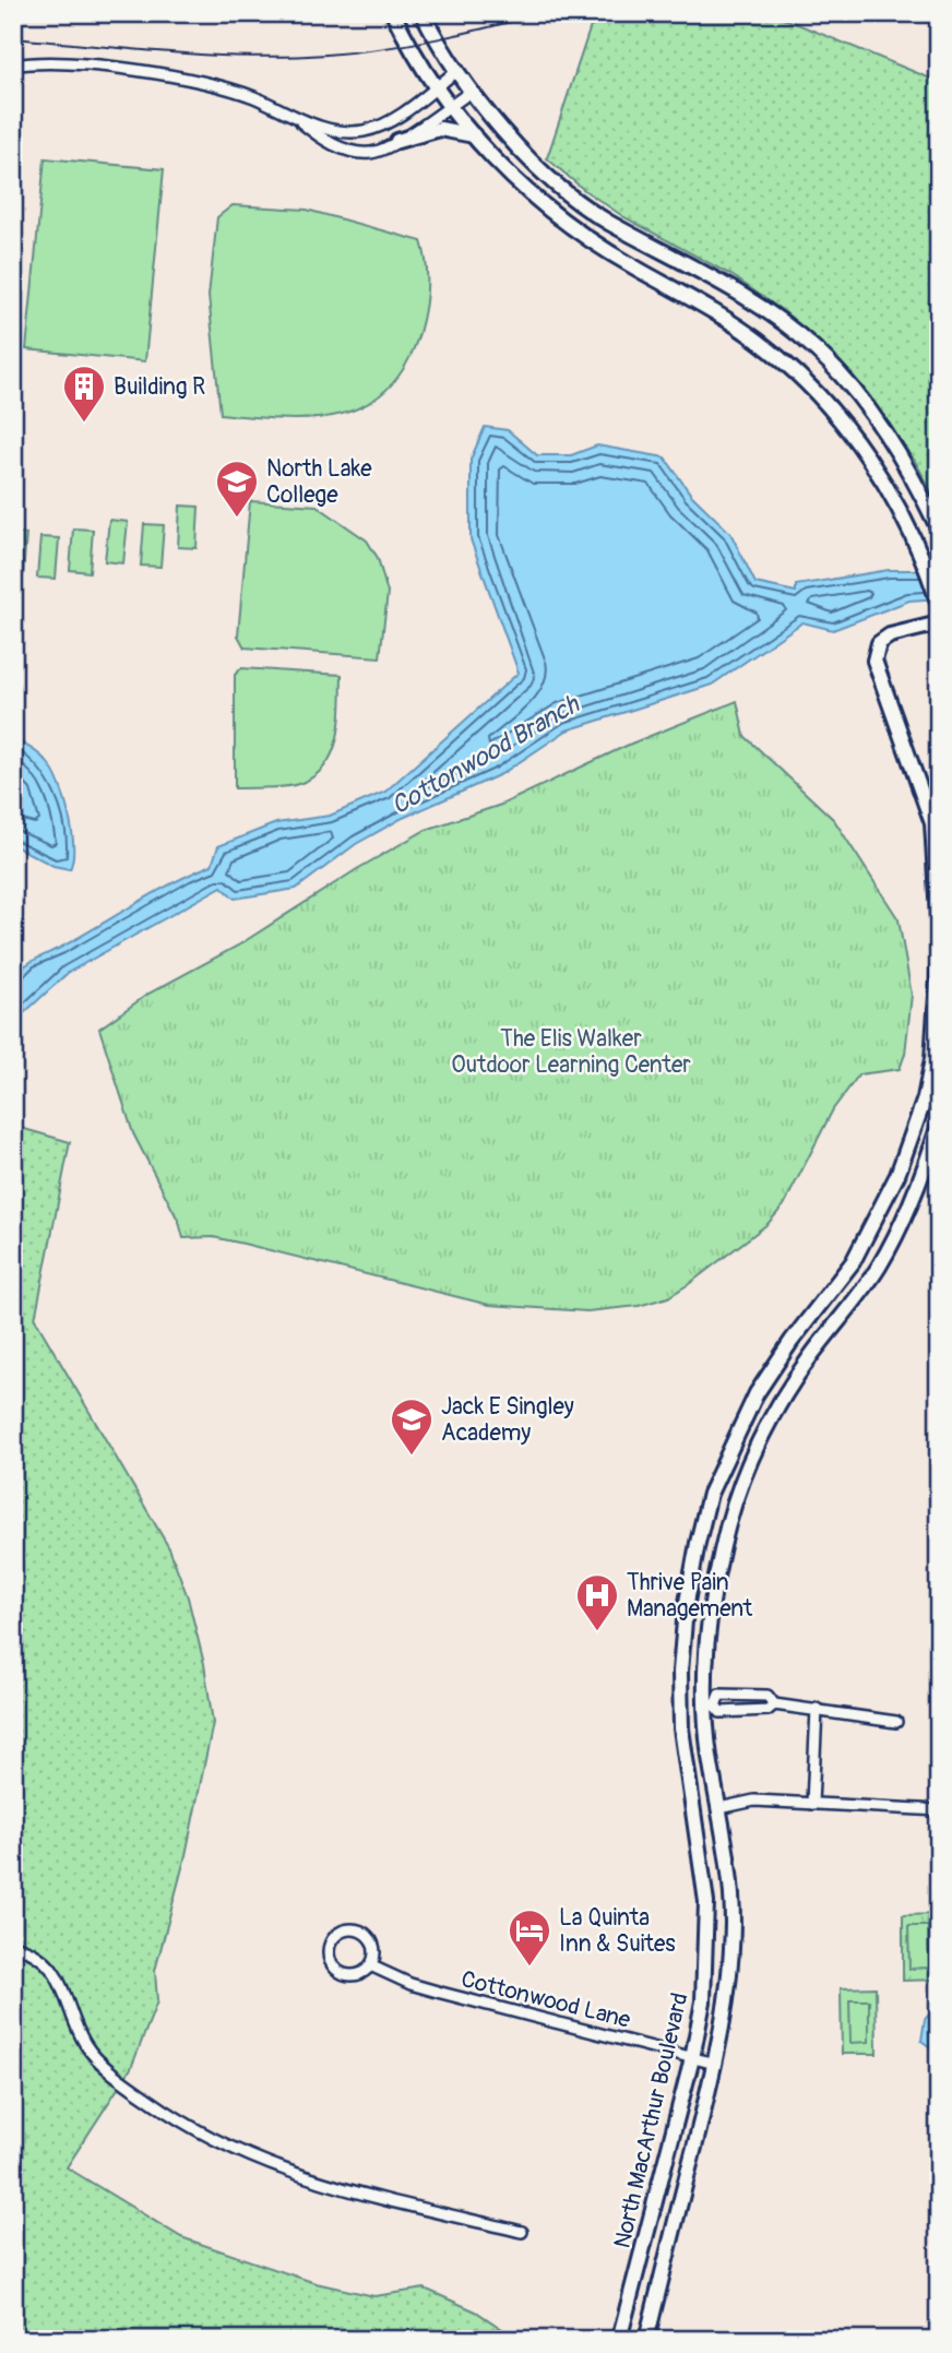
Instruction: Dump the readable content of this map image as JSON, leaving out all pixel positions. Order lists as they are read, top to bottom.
{
  "streets": {
    "main road": ["North MacArthur Boulevard"],
    "street": ["Cottonwood Lane"]
  },
  "crossings": [
    ["Cottonwood Lane", "North MacArthur Boulevard"]
  ],
  "water": ["Cottonwood Branch"],
  "parks": ["The Elis Walker Outdoor Learning Center"],
  "places": {
    "building": ["Building R"],
    "school or university": ["North Lake College", "Jack E Singley Academy"],
    "hospital": ["Thrive Pain Management"],
    "hotel": ["La Quinta Inn & Suites"]
  }
}
